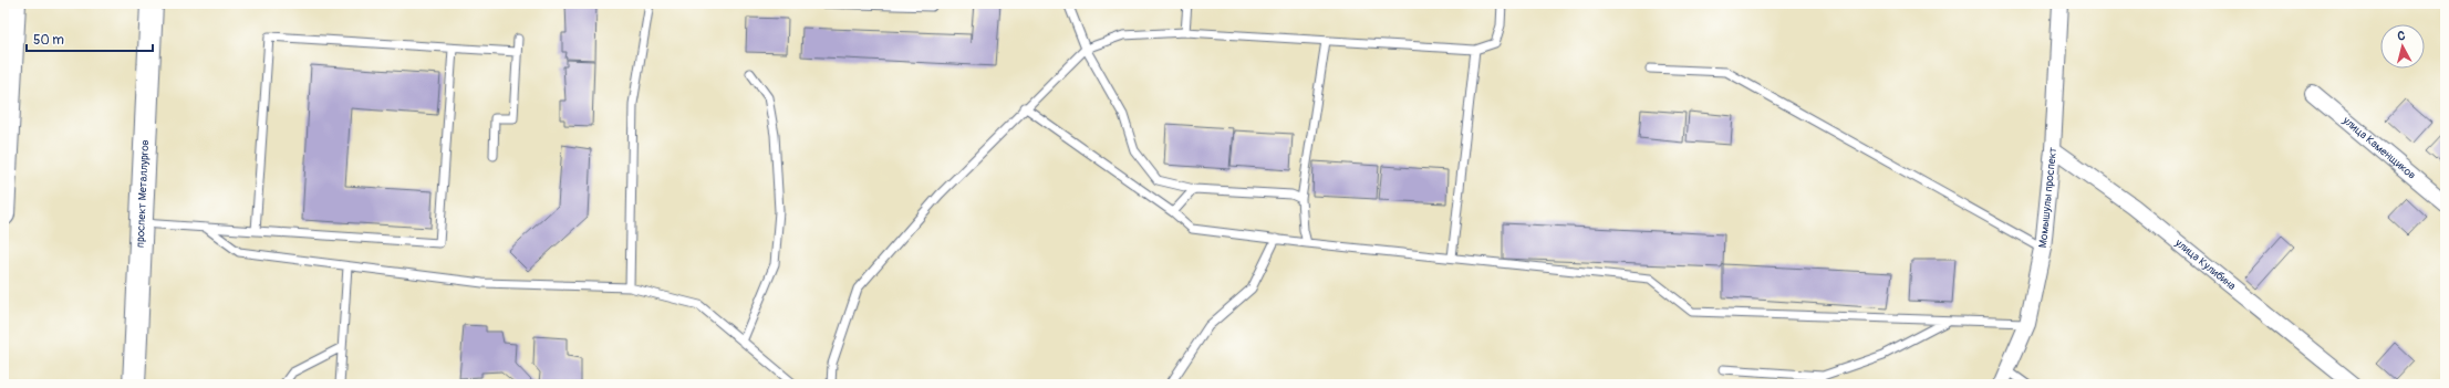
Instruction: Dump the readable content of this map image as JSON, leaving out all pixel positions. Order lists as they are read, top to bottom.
{
  "streets": {
    "main road": ["проспект Металлургов"],
    "street": ["улица Каменщиков", "Момышулы проспект", "улица Кулибина"]
  },
  "crossings": [
    ["Момышулы проспект", "улица Кулибина"]
  ],
  "scale_bar": "50 m",
  "north": "top"
}
